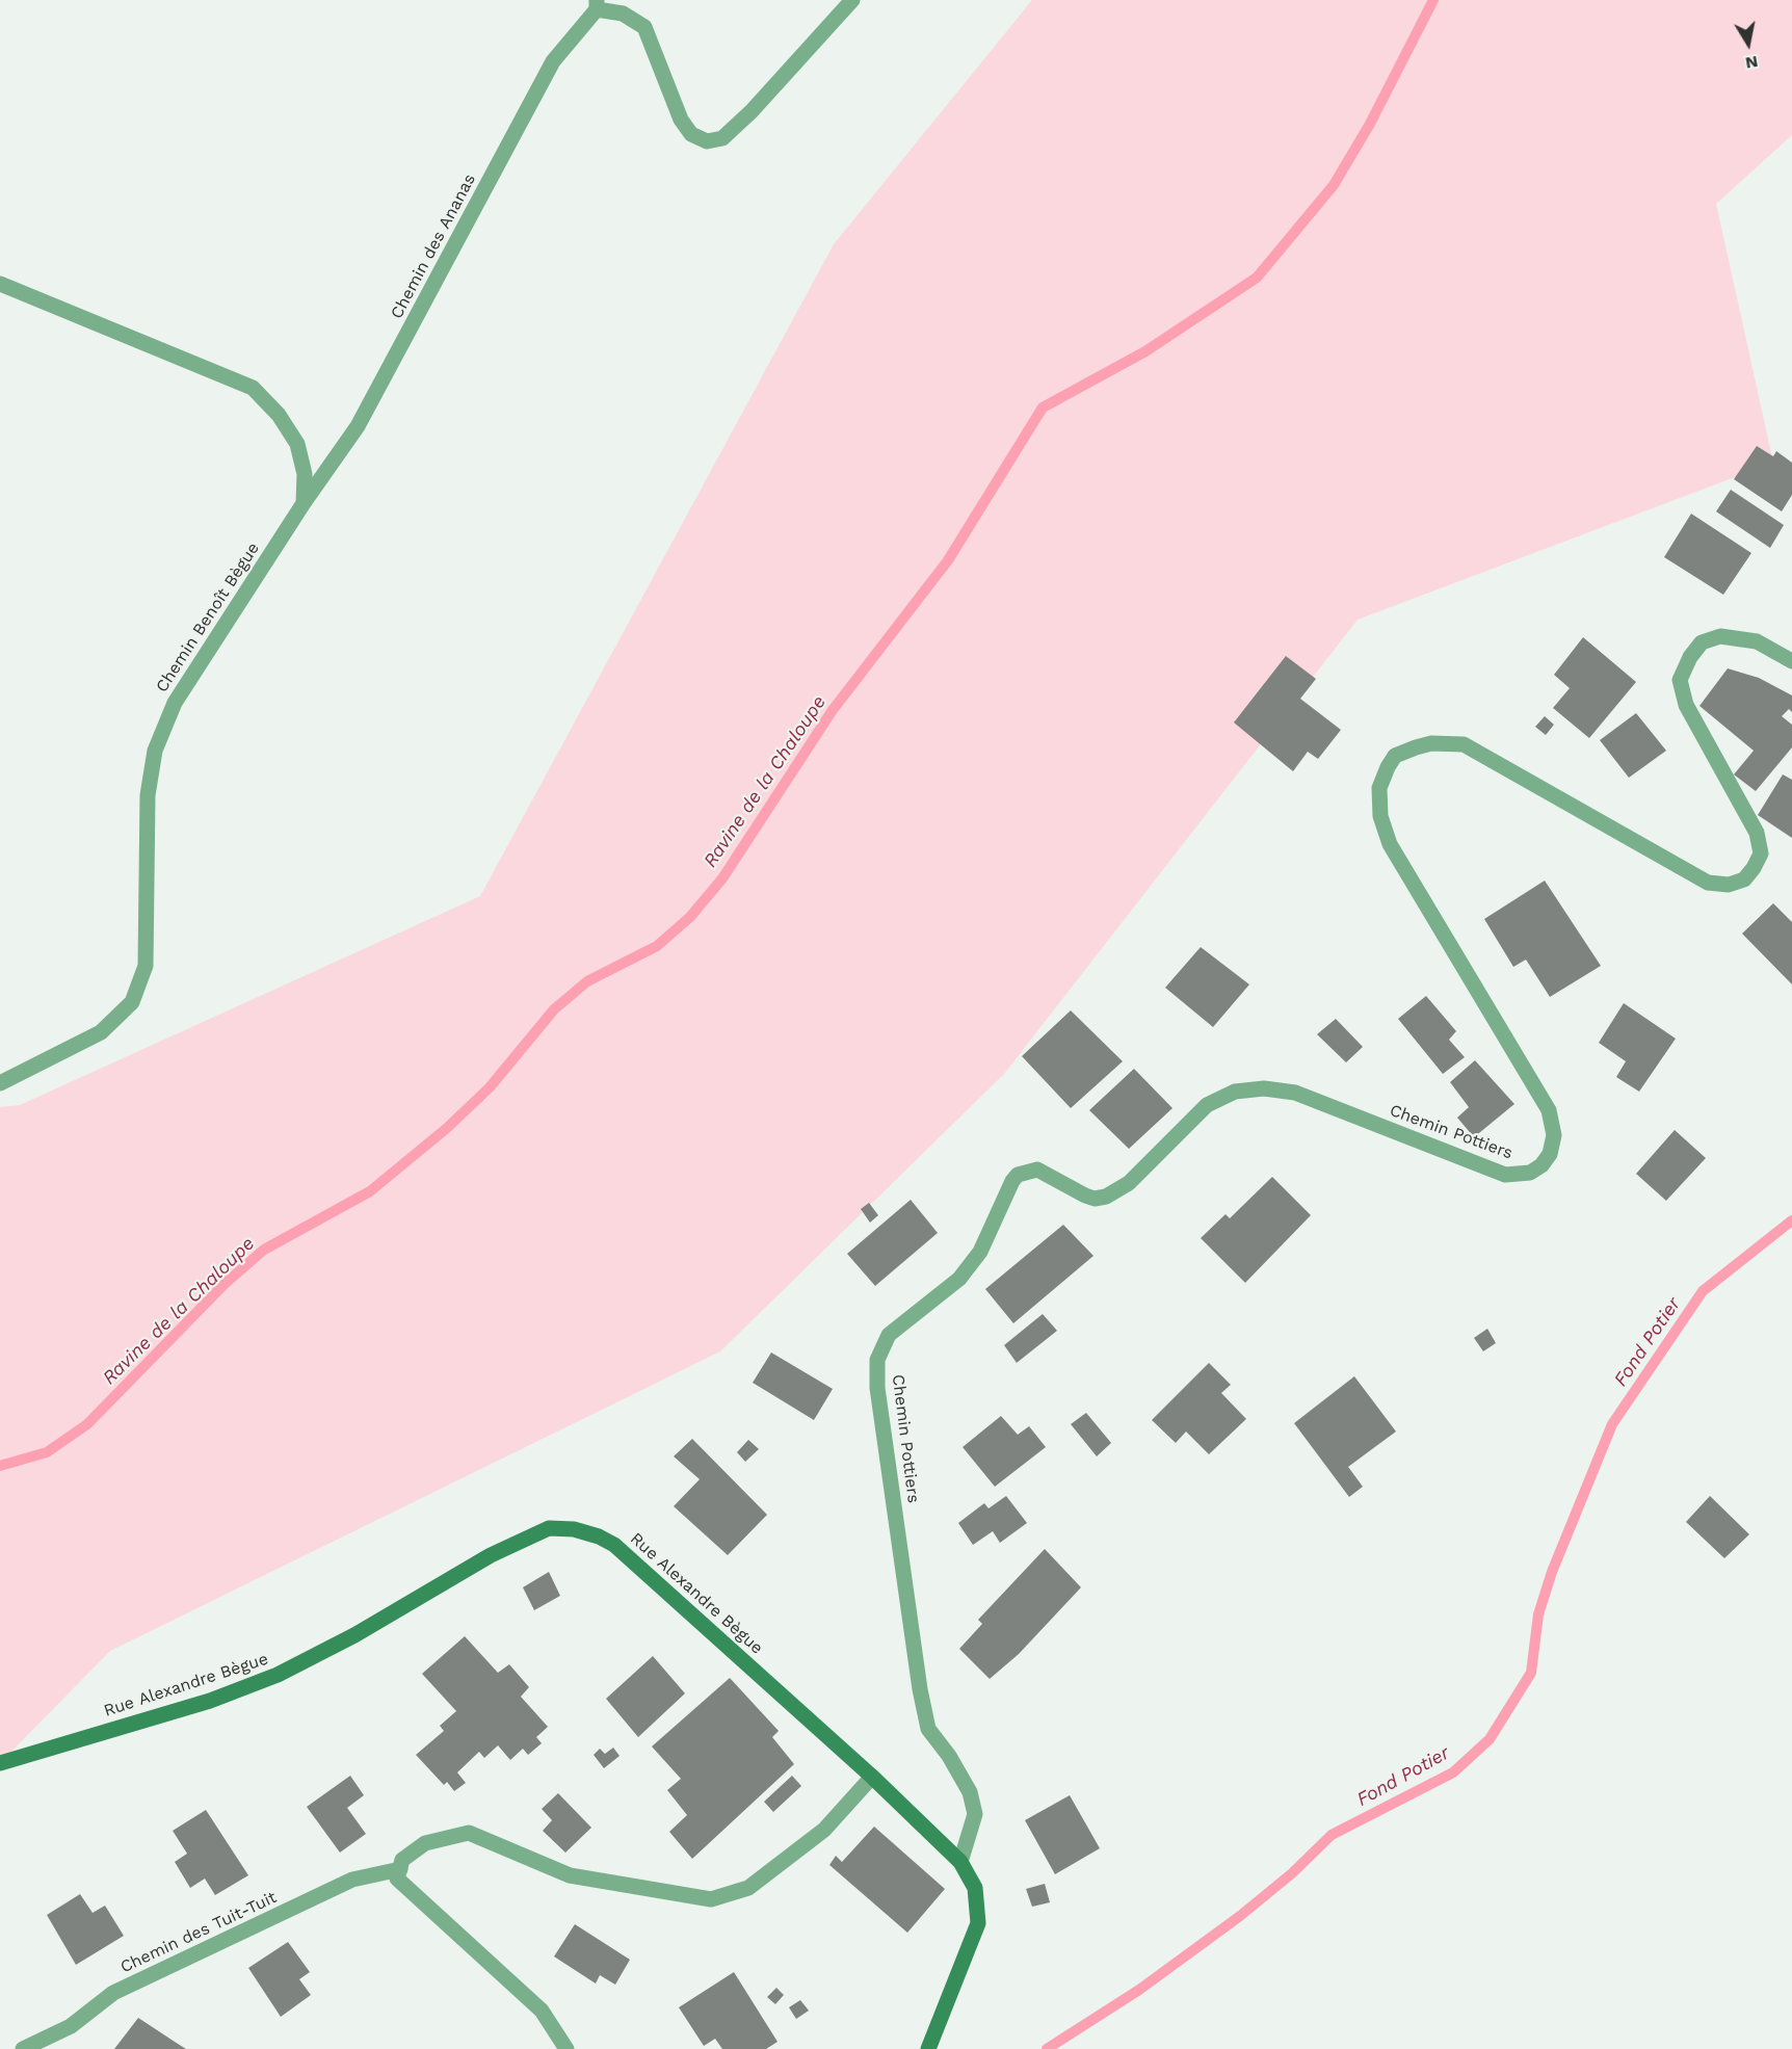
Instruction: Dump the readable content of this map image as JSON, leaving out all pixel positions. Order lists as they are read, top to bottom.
{
  "streets": {
    "main road": ["Rue Alexandre Bègue"],
    "street": [
      "Chemin des Ananas",
      "Chemin Benoît Bègue",
      "Chemin Pottiers",
      "Chemin des Tuit-Tuit"
    ]
  },
  "crossings": [
    ["Chemin des Ananas", "Chemin Benoît Bègue"],
    ["Chemin Pottiers", "Rue Alexandre Bègue"]
  ],
  "water": ["Ravine de la Chaloupe", "Fond Potier"],
  "north": "bottom"
}
